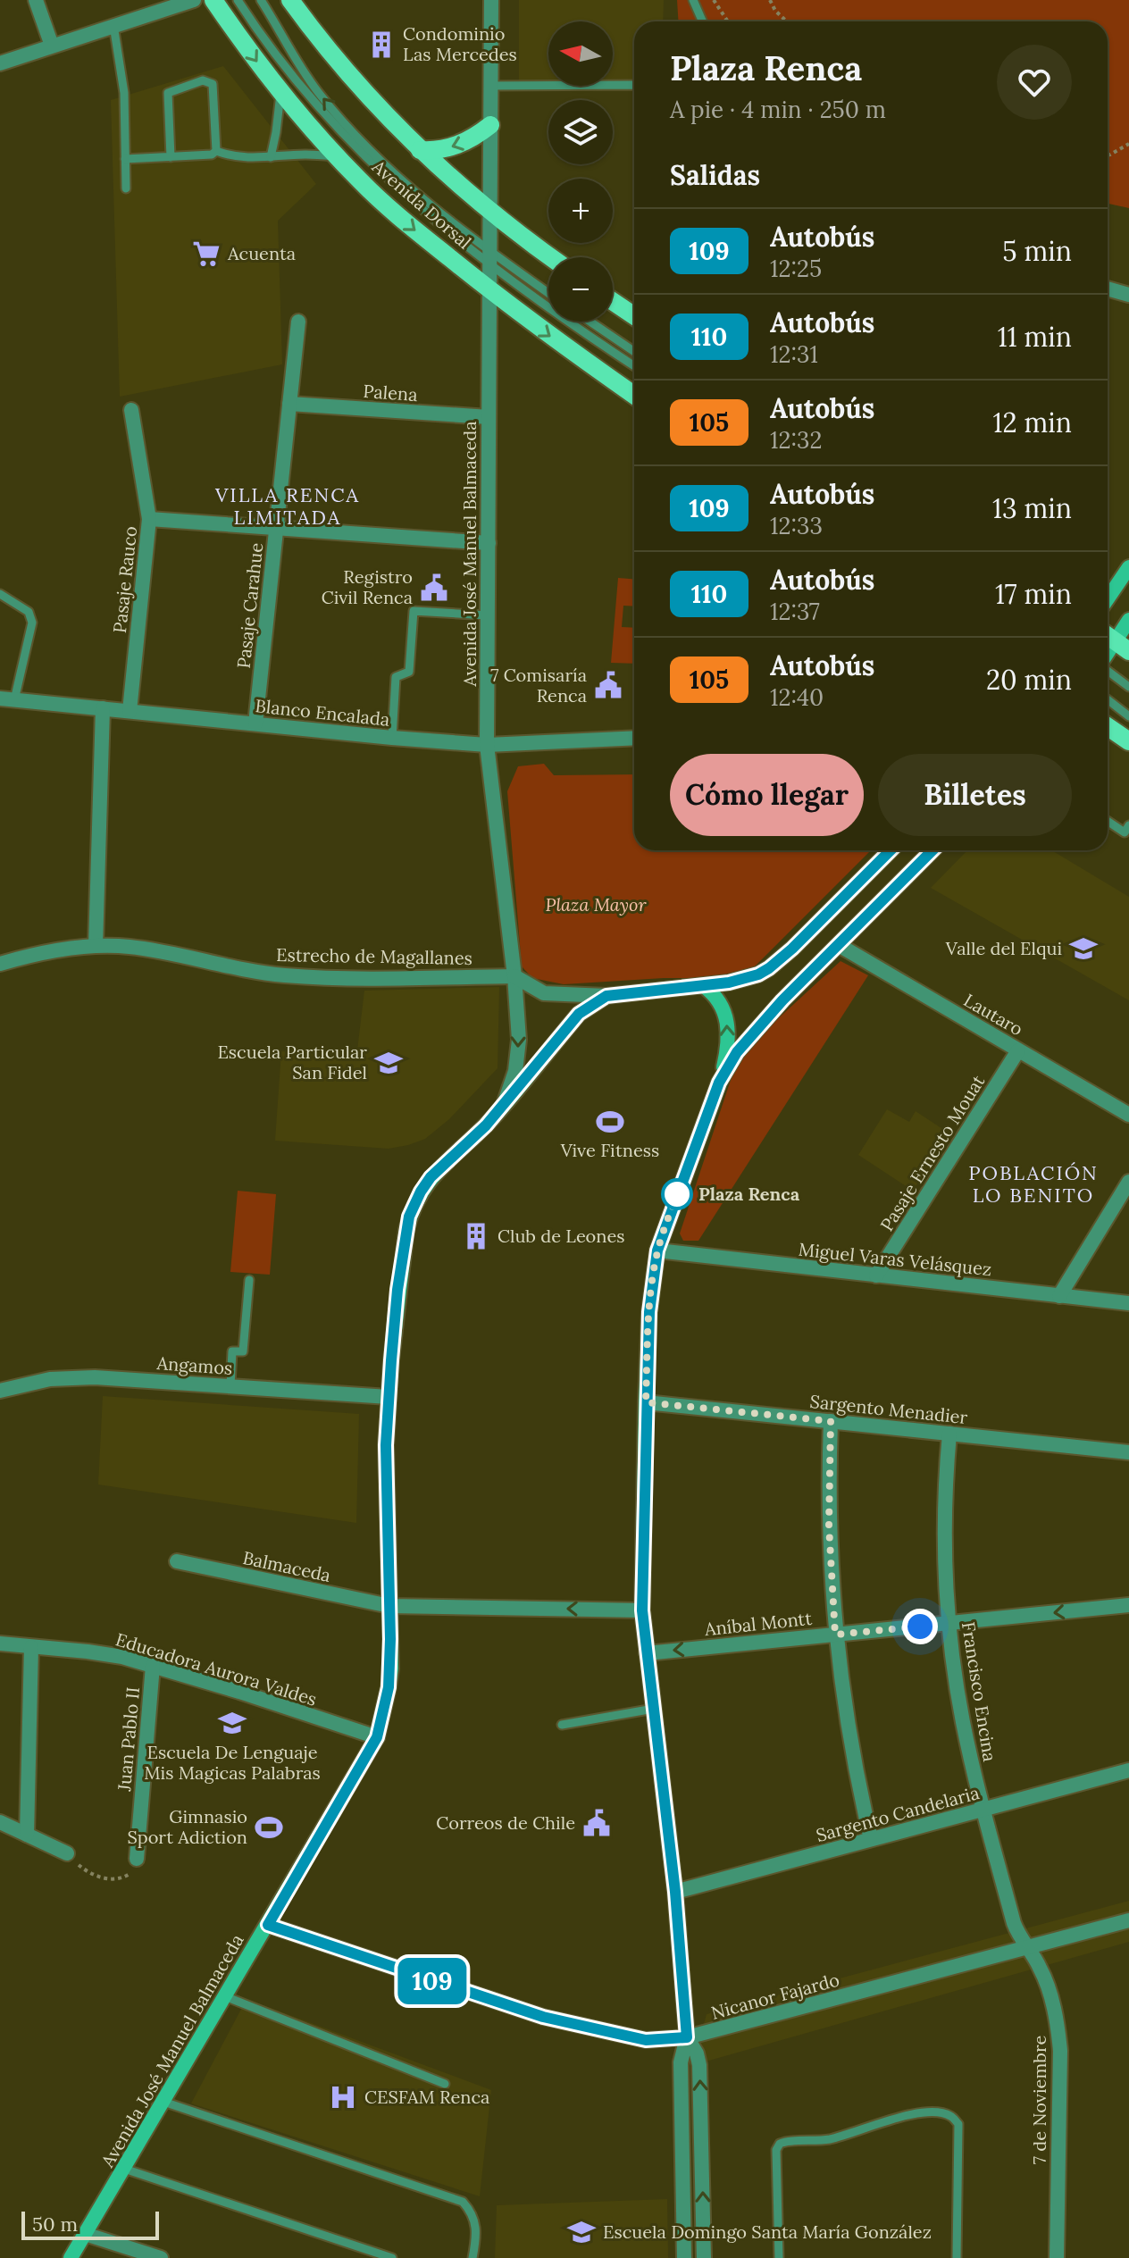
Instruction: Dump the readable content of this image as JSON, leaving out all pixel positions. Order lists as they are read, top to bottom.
{
  "streets": {
    "main road": ["Avenida Dorsal", "Avenida José Manuel Balmaceda", "Nicanor Fajardo"],
    "street": [
      "Palena",
      "Pasaje Rauco",
      "Pasaje Carahue",
      "Blanco Encalada",
      "Estrecho de Magallanes",
      "Lautaro",
      "Pasaje Ernesto Mouat",
      "Miguel Varas Velásquez",
      "Angamos",
      "Sargento Menadier",
      "Balmaceda",
      "Aníbal Montt",
      "Educadora Aurora Valdes",
      "Francisco Encina",
      "Juan Pablo II",
      "Sargento Candelaria",
      "7 de Noviembre"
    ]
  },
  "crossings": [
    ["Avenida Dorsal", "Avenida José Manuel Balmaceda"],
    ["Palena", "Avenida José Manuel Balmaceda"],
    ["Palena", "Pasaje Carahue"],
    ["Avenida José Manuel Balmaceda", "Blanco Encalada"],
    ["Avenida José Manuel Balmaceda", "Estrecho de Magallanes"],
    ["Avenida José Manuel Balmaceda", "Angamos"],
    ["Avenida José Manuel Balmaceda", "Balmaceda"],
    ["Avenida José Manuel Balmaceda", "Educadora Aurora Valdes"],
    ["Avenida José Manuel Balmaceda", "Nicanor Fajardo"],
    ["Pasaje Rauco", "Blanco Encalada"],
    ["Pasaje Carahue", "Blanco Encalada"],
    ["Lautaro", "Pasaje Ernesto Mouat"],
    ["Pasaje Ernesto Mouat", "Miguel Varas Velásquez"],
    ["Sargento Menadier", "Francisco Encina"],
    ["Aníbal Montt", "Francisco Encina"],
    ["Educadora Aurora Valdes", "Juan Pablo II"],
    ["Francisco Encina", "Sargento Candelaria"],
    ["Francisco Encina", "Nicanor Fajardo"],
    ["Francisco Encina", "7 de Noviembre"],
    ["Nicanor Fajardo", "7 de Noviembre"]
  ],
  "one_way": ["Aníbal Montt"],
  "districts": ["VILLA RENCA LIMITADA", "POBLACIÓN LO BENITO"],
  "parks": ["Plaza Mayor"],
  "places": {
    "building": ["Condominio Las Mercedes", "Club de Leones"],
    "supermarket": ["Acuenta"],
    "public building": ["Registro Civil Renca", "7 Comisaría Renca", "Correos de Chile"],
    "school or university": [
      "Valle del Elqui",
      "Escuela Particular San Fidel",
      "Escuela De Lenguaje Mis Magicas Palabras",
      "Escuela Domingo Santa María González"
    ],
    "sports": ["Vive Fitness", "Gimnasio Sport Adiction"],
    "other": ["Plaza Renca"],
    "hospital": ["CESFAM Renca"]
  },
  "lines": ["bus line 109"],
  "scale_bar": "50 m",
  "north": "left",
  "page": {
    "on_map": "109",
    "map_buttons": ["+", "−"],
    "heading": [
      ["Plaza Renca", "A pie · 4 min · 250 m"],
      "Salidas"
    ],
    "list": [
      {
        "mark": "109",
        "name": "Autobús",
        "note": "12:25",
        "value": "5 min"
      },
      {
        "mark": "110",
        "name": "Autobús",
        "note": "12:31",
        "value": "11 min"
      },
      {
        "mark": "105",
        "name": "Autobús",
        "note": "12:32",
        "value": "12 min"
      },
      {
        "mark": "109",
        "name": "Autobús",
        "note": "12:33",
        "value": "13 min"
      },
      {
        "mark": "110",
        "name": "Autobús",
        "note": "12:37",
        "value": "17 min"
      },
      {
        "mark": "105",
        "name": "Autobús",
        "note": "12:40",
        "value": "20 min"
      }
    ],
    "buttons": ["Cómo llegar", "Billetes"],
    "scale": "50 m"
  }
}
